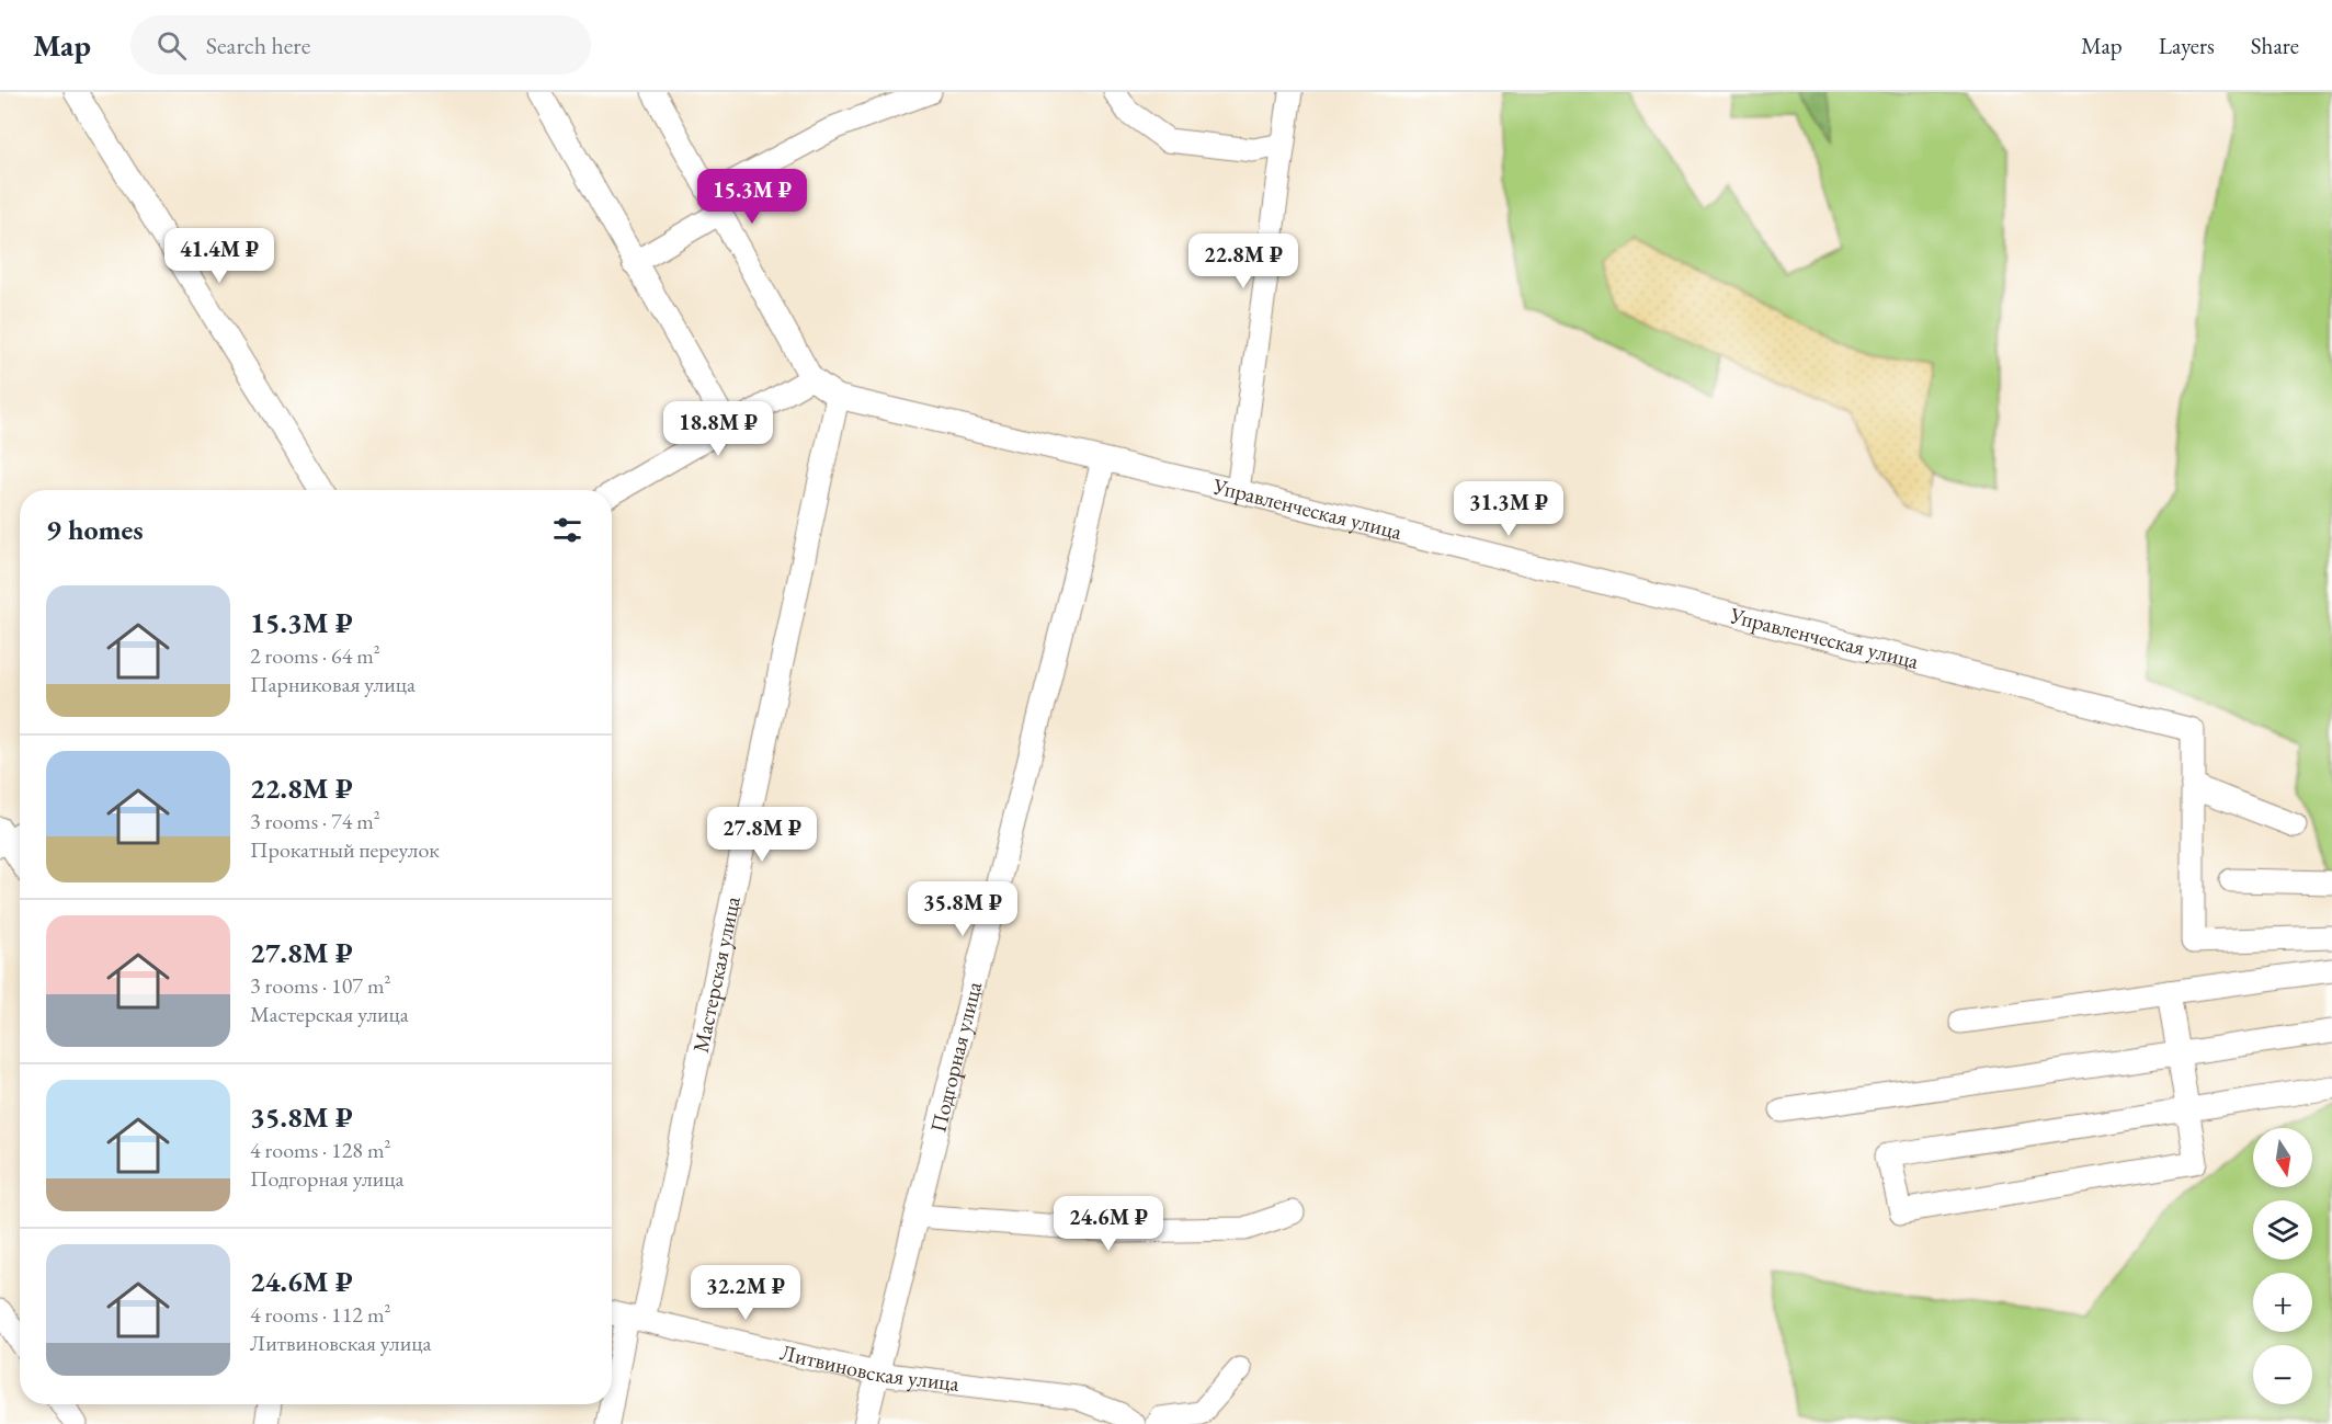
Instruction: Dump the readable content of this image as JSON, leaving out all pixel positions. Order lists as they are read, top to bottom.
{
  "streets": {
    "street": [
      "Управленческая улица",
      "Мастерская улица",
      "Подгорная улица",
      "Литвиновская улица"
    ]
  },
  "crossings": [
    ["Управленческая улица", "Мастерская улица"],
    ["Управленческая улица", "Подгорная улица"],
    ["Мастерская улица", "Литвиновская улица"],
    ["Подгорная улица", "Литвиновская улица"]
  ],
  "north": "bottom",
  "page": {
    "header": "Map",
    "search": "Search here",
    "nav": ["Map", "Layers", "Share"],
    "price": [
      "15.3M ₽",
      "41.4M ₽",
      "22.8M ₽",
      "18.8M ₽",
      "31.3M ₽",
      "27.8M ₽",
      "35.8M ₽",
      "24.6M ₽",
      "32.2M ₽"
    ],
    "heading": "9 homes",
    "list": [
      {
        "name": "15.3M ₽",
        "note": "2 rooms · 64 m² · Парниковая улица"
      },
      {
        "name": "22.8M ₽",
        "note": "3 rooms · 74 m² · Прокатный переулок"
      },
      {
        "name": "27.8M ₽",
        "note": "3 rooms · 107 m² · Мастерская улица"
      },
      {
        "name": "35.8M ₽",
        "note": "4 rooms · 128 m² · Подгорная улица"
      },
      {
        "name": "24.6M ₽",
        "note": "4 rooms · 112 m² · Литвиновская улица"
      }
    ],
    "map_buttons": ["+", "−"]
  }
}
